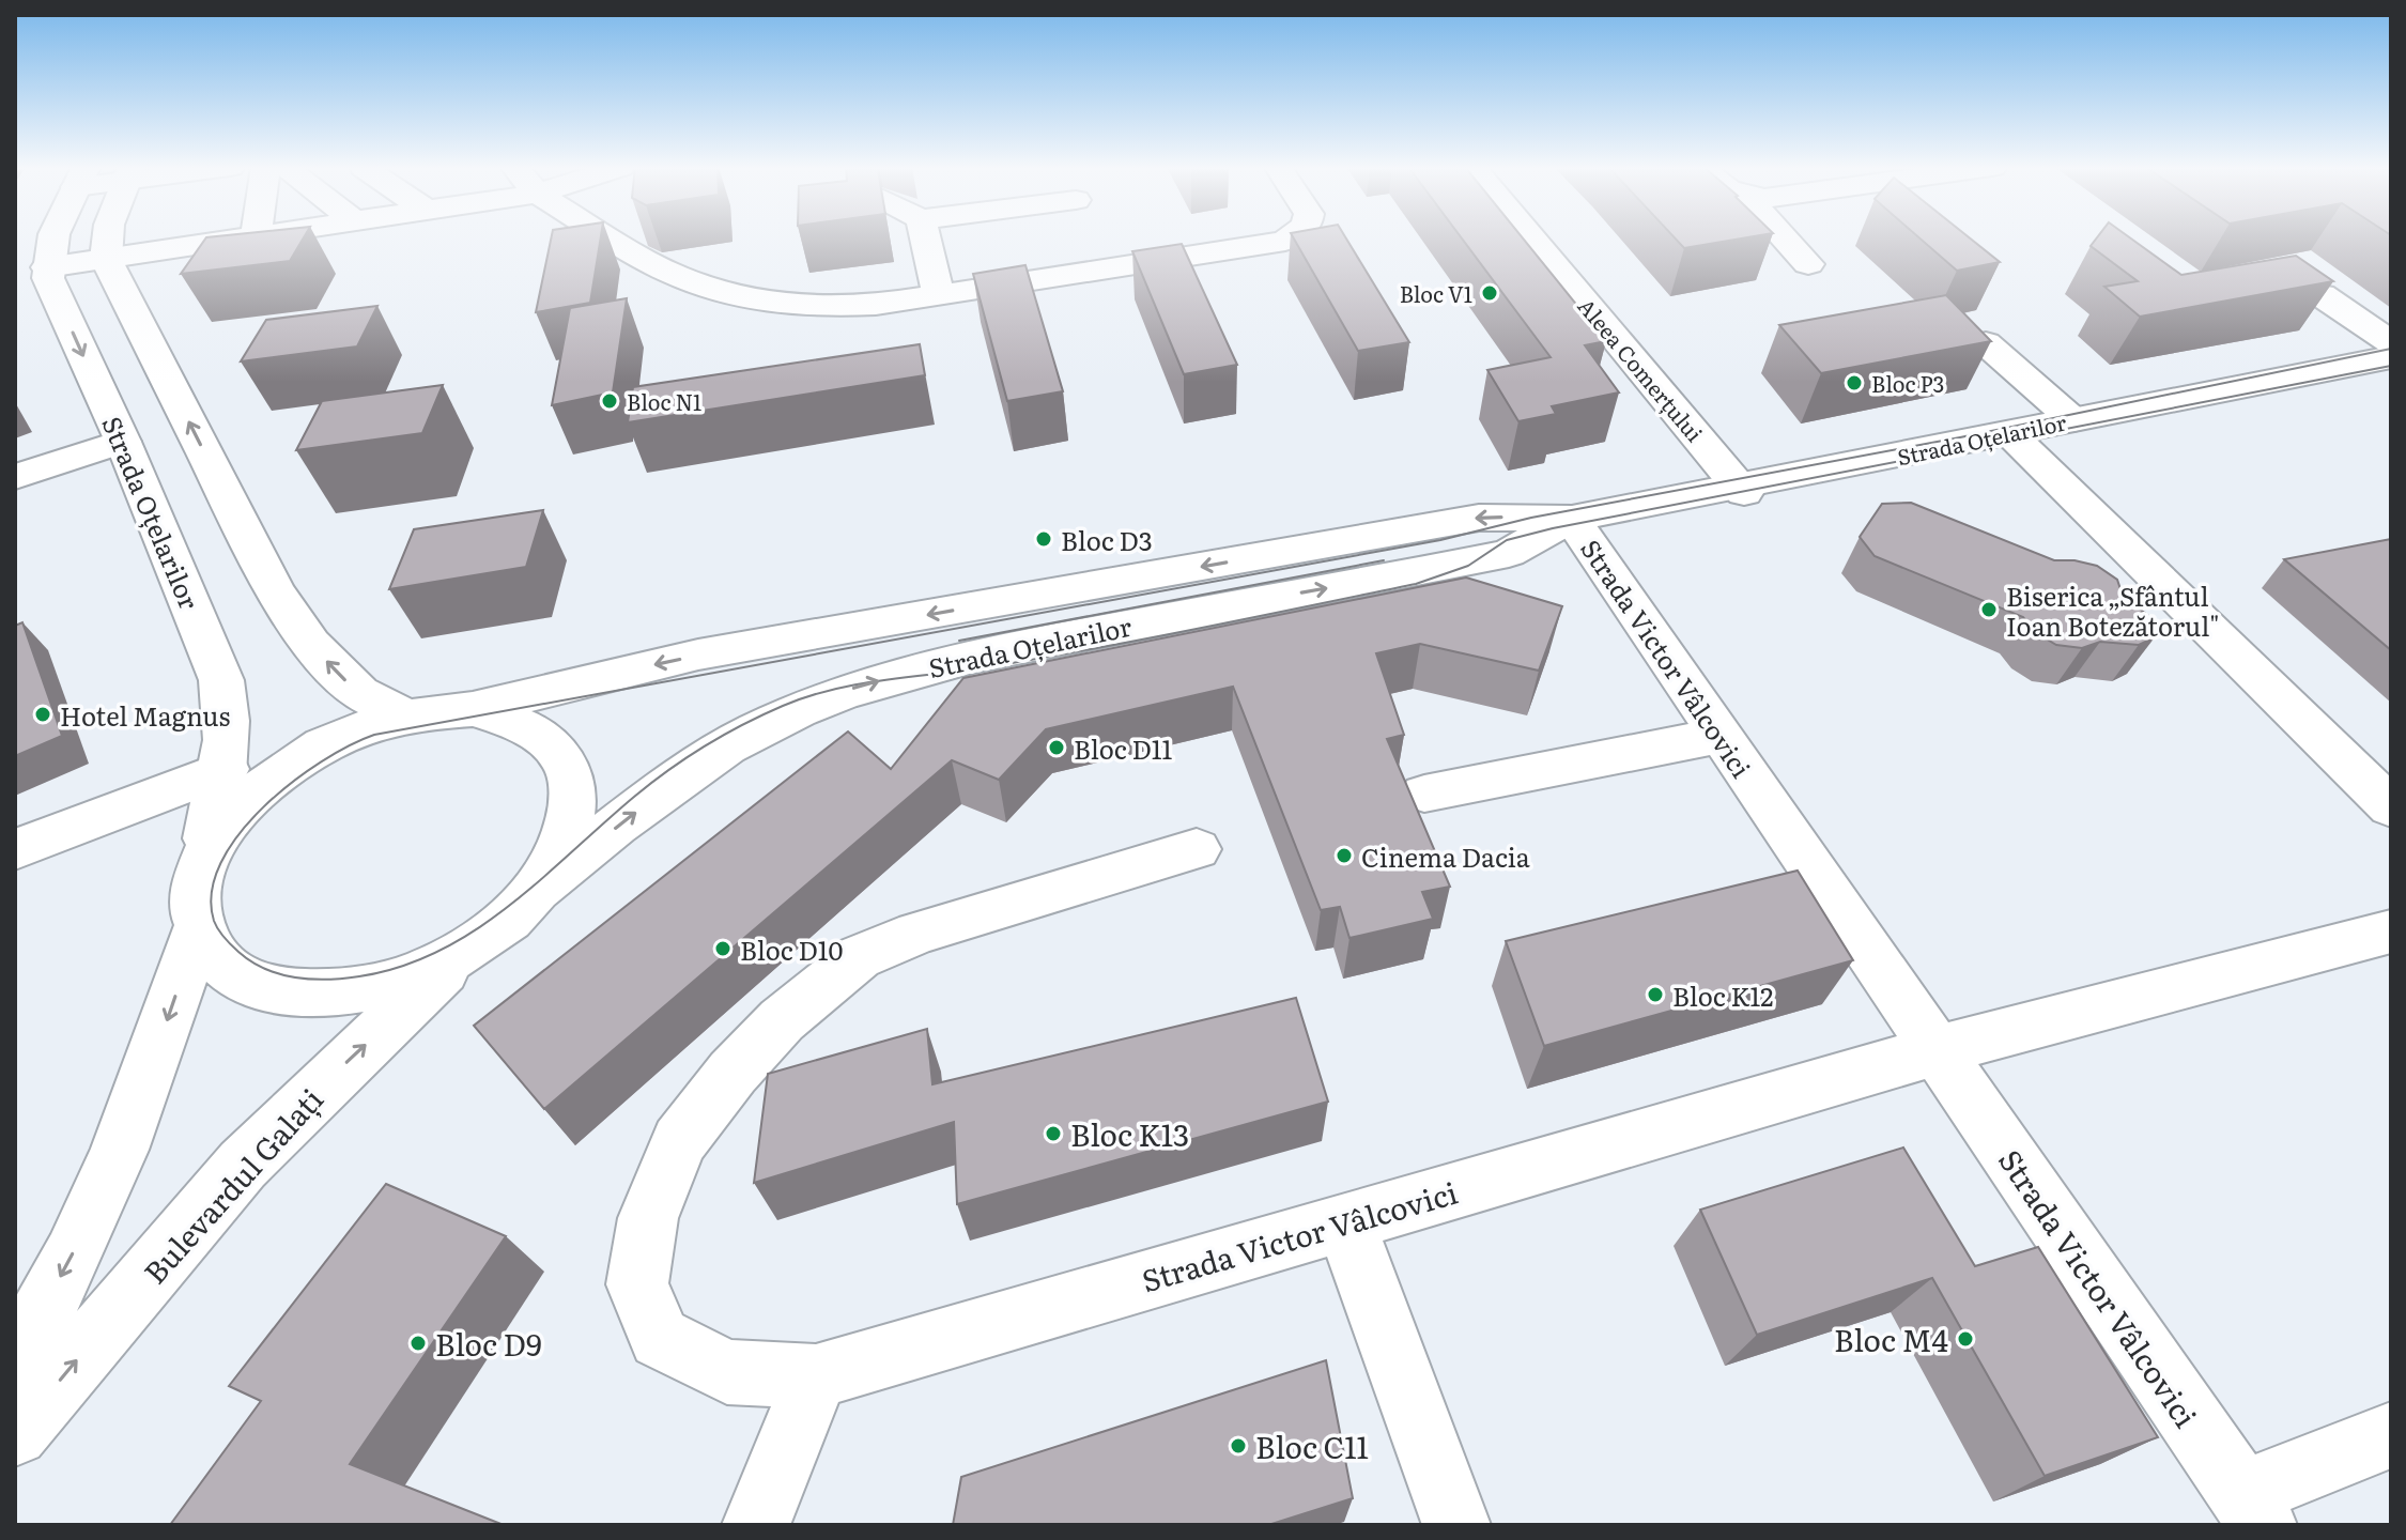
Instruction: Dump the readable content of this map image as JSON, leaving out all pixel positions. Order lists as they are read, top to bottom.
{
  "streets": {
    "main road": [
      "Aleea Comerțului",
      "Strada Oțelarilor",
      "Strada Victor Vâlcovici",
      "Bulevardul Galați"
    ]
  },
  "crossings": [
    ["Aleea Comerțului", "Strada Oțelarilor"],
    ["Strada Oțelarilor", "Strada Victor Vâlcovici"]
  ],
  "places": [
    "Bloc V1",
    "Bloc P3",
    "Bloc N1",
    "Bloc D3",
    "Biserica „Sfântul Ioan Botezătorul\"",
    "Hotel Magnus",
    "Bloc D11",
    "Cinema Dacia",
    "Bloc D10",
    "Bloc K12",
    "Bloc K13",
    "Bloc M4",
    "Bloc D9",
    "Bloc C11"
  ]
}
